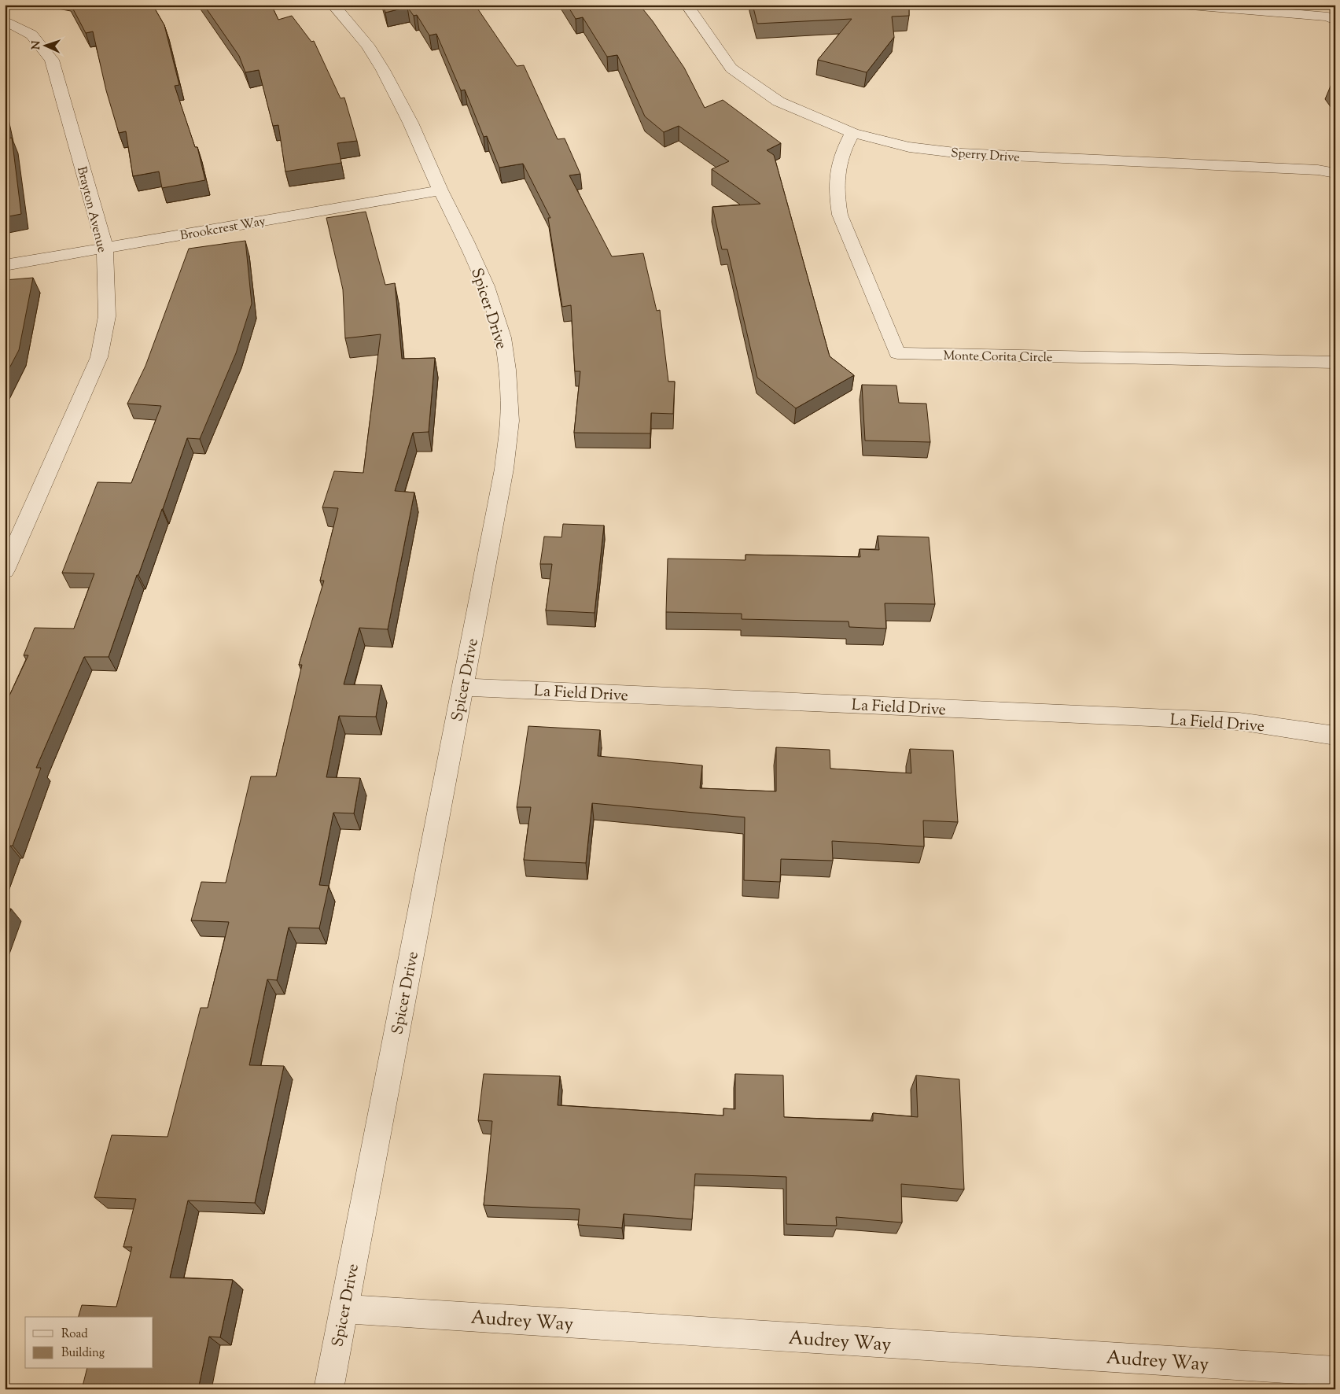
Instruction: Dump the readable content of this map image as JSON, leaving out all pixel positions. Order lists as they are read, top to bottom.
{
  "streets": {
    "street": [
      "Sperry Drive",
      "Brayton Avenue",
      "Brookcrest Way",
      "Spicer Drive",
      "Monte Corita Circle",
      "La Field Drive",
      "Audrey Way"
    ]
  },
  "crossings": [
    ["Sperry Drive", "Monte Corita Circle"],
    ["Brayton Avenue", "Brookcrest Way"],
    ["Brookcrest Way", "Spicer Drive"],
    ["Spicer Drive", "La Field Drive"],
    ["Spicer Drive", "Audrey Way"]
  ],
  "legend": ["Road", "Building"],
  "north": "left"
}
